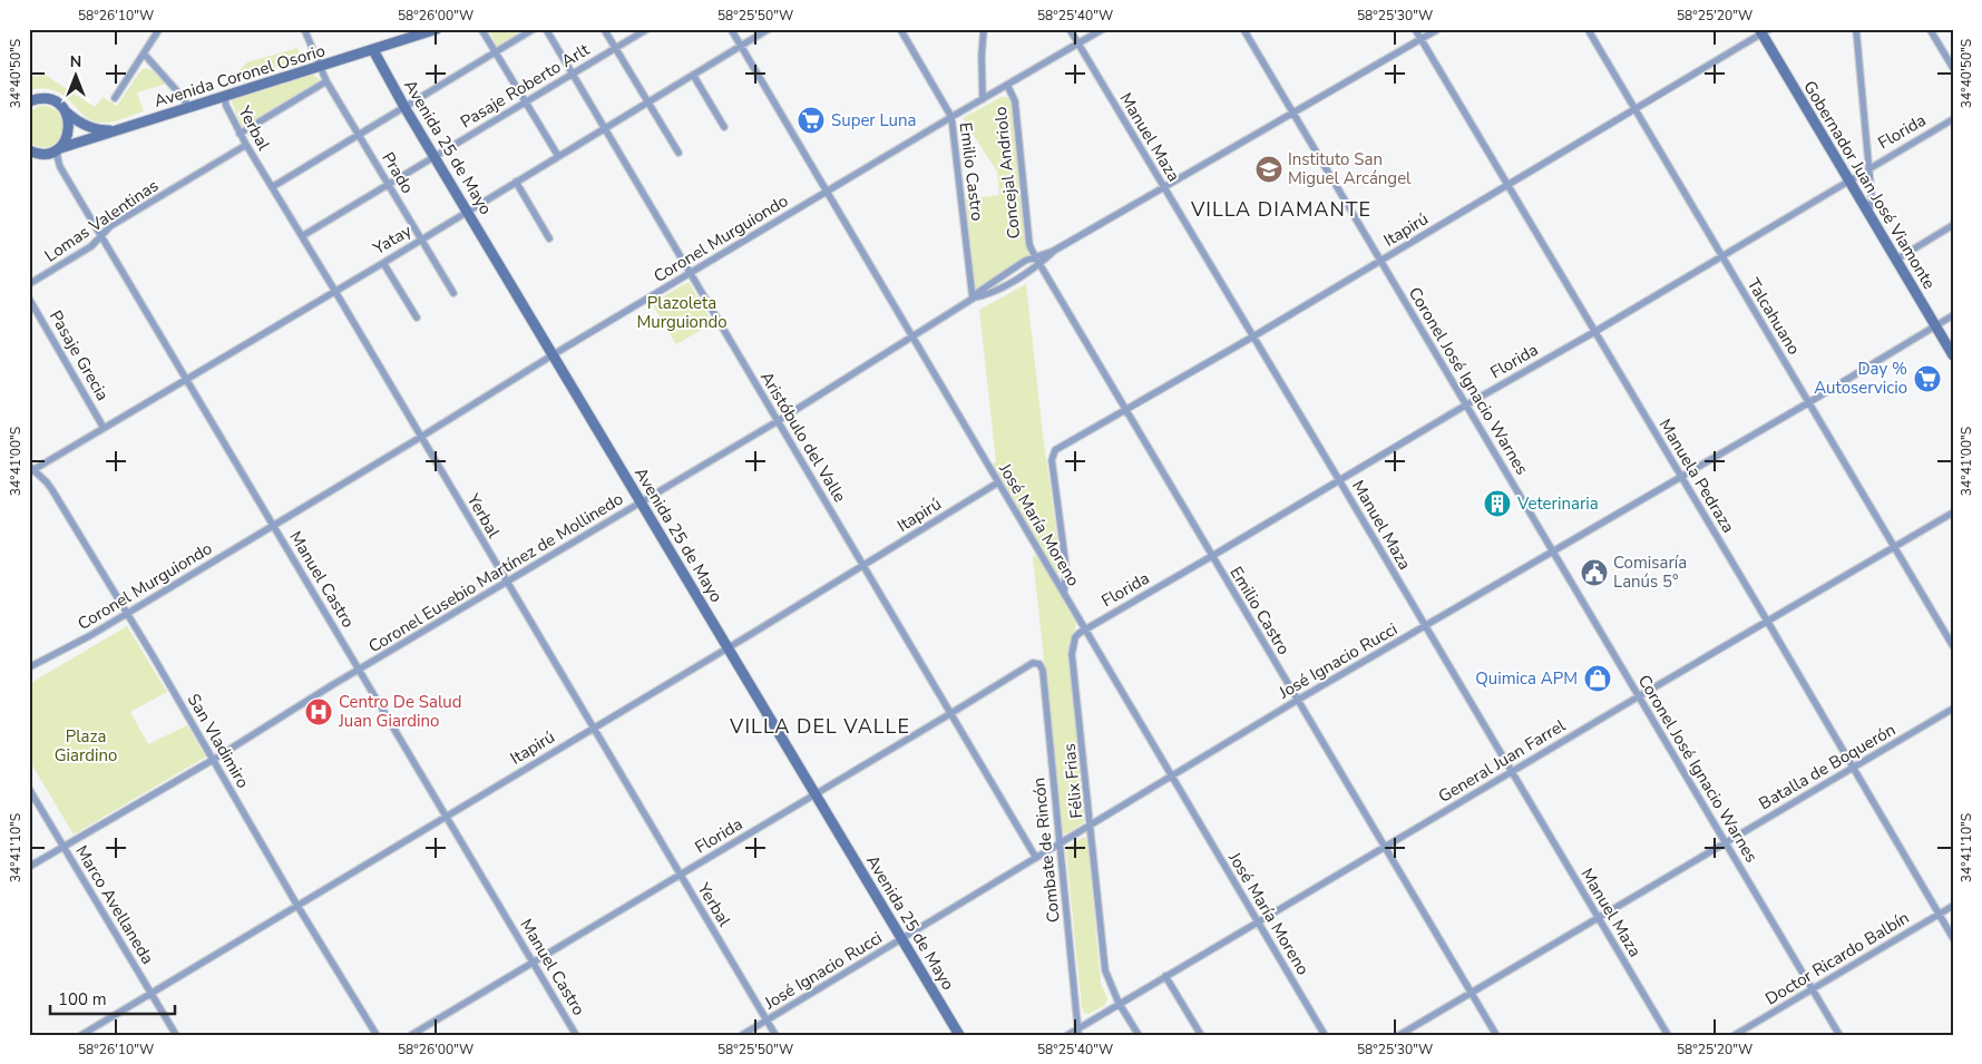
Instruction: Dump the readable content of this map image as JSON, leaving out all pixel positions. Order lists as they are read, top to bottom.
{
  "streets": {
    "main road": ["Avenida Coronel Osorio", "Avenida 25 de Mayo", "Gobernador Juan José Viamonte"],
    "street": [
      "Pasaje Roberto Arlt",
      "Yerbal",
      "Florida",
      "Manuel Maza",
      "Emilio Castro",
      "Prado",
      "Concejal Andriolo",
      "Lomas Valentinas",
      "Itapirú",
      "Coronel Murguiondo",
      "Yatay",
      "Talcahuano",
      "Pasaje Grecia",
      "Coronel José Ignacio Warnes",
      "Aristóbulo del Valle",
      "Manuela Pedraza",
      "José María Moreno",
      "Coronel Eusebio Martínez de Mollinedo",
      "Manuel Castro",
      "José Ignacio Rucci",
      "San Vladimiro",
      "General Juan Farrel",
      "Batalla de Boquerón",
      "Félix Frias",
      "Combate de Rincón",
      "Marco Avellaneda",
      "Doctor Ricardo Balbín"
    ]
  },
  "crossings": [
    ["Avenida Coronel Osorio", "Yerbal"],
    ["Avenida Coronel Osorio", "Avenida 25 de Mayo"],
    ["Avenida Coronel Osorio", "Prado"],
    ["Avenida Coronel Osorio", "Manuel Castro"],
    ["Pasaje Roberto Arlt", "Yerbal"],
    ["Pasaje Roberto Arlt", "Avenida 25 de Mayo"],
    ["Pasaje Roberto Arlt", "Prado"],
    ["Pasaje Roberto Arlt", "Aristóbulo del Valle"],
    ["Yerbal", "Florida"],
    ["Yerbal", "Lomas Valentinas"],
    ["Yerbal", "Itapirú"],
    ["Yerbal", "Coronel Murguiondo"],
    ["Yerbal", "Yatay"],
    ["Yerbal", "Coronel Eusebio Martínez de Mollinedo"],
    ["Yerbal", "José Ignacio Rucci"],
    ["Florida", "Manuel Maza"],
    ["Florida", "Avenida 25 de Mayo"],
    ["Florida", "Emilio Castro"],
    ["Florida", "Gobernador Juan José Viamonte"],
    ["Florida", "Talcahuano"],
    ["Florida", "Coronel José Ignacio Warnes"],
    ["Florida", "Aristóbulo del Valle"],
    ["Florida", "Manuela Pedraza"],
    ["Florida", "José María Moreno"],
    ["Florida", "Manuel Castro"],
    ["Florida", "Félix Frias"],
    ["Florida", "Combate de Rincón"],
    ["Manuel Maza", "Itapirú"],
    ["Manuel Maza", "Coronel Murguiondo"],
    ["Manuel Maza", "Coronel Eusebio Martínez de Mollinedo"],
    ["Manuel Maza", "José Ignacio Rucci"],
    ["Manuel Maza", "General Juan Farrel"],
    ["Manuel Maza", "Batalla de Boquerón"],
    ["Avenida 25 de Mayo", "Itapirú"],
    ["Avenida 25 de Mayo", "Coronel Murguiondo"],
    ["Avenida 25 de Mayo", "Yatay"],
    ["Avenida 25 de Mayo", "Coronel Eusebio Martínez de Mollinedo"],
    ["Avenida 25 de Mayo", "José Ignacio Rucci"],
    ["Emilio Castro", "Concejal Andriolo"],
    ["Emilio Castro", "Itapirú"],
    ["Emilio Castro", "Coronel Murguiondo"],
    ["Emilio Castro", "Coronel Eusebio Martínez de Mollinedo"],
    ["Emilio Castro", "José Ignacio Rucci"],
    ["Emilio Castro", "General Juan Farrel"],
    ["Emilio Castro", "Batalla de Boquerón"],
    ["Prado", "Yatay"],
    ["Concejal Andriolo", "Coronel Murguiondo"],
    ["Concejal Andriolo", "Coronel Eusebio Martínez de Mollinedo"],
    ["Gobernador Juan José Viamonte", "Itapirú"],
    ["Gobernador Juan José Viamonte", "José Ignacio Rucci"],
    ["Lomas Valentinas", "Manuel Castro"],
    ["Itapirú", "Talcahuano"],
    ["Itapirú", "Coronel José Ignacio Warnes"],
    ["Itapirú", "Aristóbulo del Valle"],
    ["Itapirú", "Manuela Pedraza"],
    ["Itapirú", "José María Moreno"],
    ["Itapirú", "Manuel Castro"],
    ["Itapirú", "San Vladimiro"],
    ["Itapirú", "Marco Avellaneda"],
    ["Coronel Murguiondo", "Aristóbulo del Valle"],
    ["Coronel Murguiondo", "José María Moreno"],
    ["Coronel Murguiondo", "Manuel Castro"],
    ["Coronel Murguiondo", "San Vladimiro"],
    ["Yatay", "Pasaje Grecia"],
    ["Yatay", "Aristóbulo del Valle"],
    ["Yatay", "José María Moreno"],
    ["Yatay", "Manuel Castro"],
    ["Yatay", "San Vladimiro"],
    ["Talcahuano", "José Ignacio Rucci"],
    ["Talcahuano", "General Juan Farrel"],
    ["Coronel José Ignacio Warnes", "Coronel Eusebio Martínez de Mollinedo"],
    ["Coronel José Ignacio Warnes", "José Ignacio Rucci"],
    ["Coronel José Ignacio Warnes", "General Juan Farrel"],
    ["Coronel José Ignacio Warnes", "Batalla de Boquerón"],
    ["Coronel José Ignacio Warnes", "Doctor Ricardo Balbín"],
    ["Aristóbulo del Valle", "Coronel Eusebio Martínez de Mollinedo"],
    ["Aristóbulo del Valle", "José Ignacio Rucci"],
    ["Manuela Pedraza", "Coronel Eusebio Martínez de Mollinedo"],
    ["Manuela Pedraza", "José Ignacio Rucci"],
    ["Manuela Pedraza", "General Juan Farrel"],
    ["Manuela Pedraza", "Batalla de Boquerón"],
    ["Manuela Pedraza", "Doctor Ricardo Balbín"],
    ["José María Moreno", "Coronel Eusebio Martínez de Mollinedo"],
    ["José María Moreno", "José Ignacio Rucci"],
    ["José María Moreno", "General Juan Farrel"],
    ["José María Moreno", "Félix Frias"],
    ["Coronel Eusebio Martínez de Mollinedo", "Manuel Castro"],
    ["Coronel Eusebio Martínez de Mollinedo", "San Vladimiro"],
    ["Coronel Eusebio Martínez de Mollinedo", "Marco Avellaneda"],
    ["José Ignacio Rucci", "Félix Frias"],
    ["José Ignacio Rucci", "Combate de Rincón"],
    ["General Juan Farrel", "Félix Frias"],
    ["General Juan Farrel", "Combate de Rincón"]
  ],
  "districts": ["VILLA DIAMANTE", "VILLA DEL VALLE"],
  "parks": ["Plazoleta Murguiondo", "Plaza Giardino"],
  "places": {
    "supermarket": ["Super Luna", "Day % Autoservicio"],
    "school or university": ["Instituto San Miguel Arcángel"],
    "building": ["Veterinaria"],
    "public building": ["Comisaría Lanús 5°"],
    "shop": ["Quimica APM"],
    "hospital": ["Centro De Salud Juan Giardino"]
  },
  "scale_bar": "100 m",
  "north": "top",
  "coordinates": [
    "58°26'10\"W",
    "58°26'00\"W",
    "58°25'50\"W",
    "58°25'40\"W",
    "58°25'30\"W",
    "58°25'20\"W",
    "34°40'50\"S",
    "34°41'00\"S",
    "34°41'10\"S"
  ]
}
